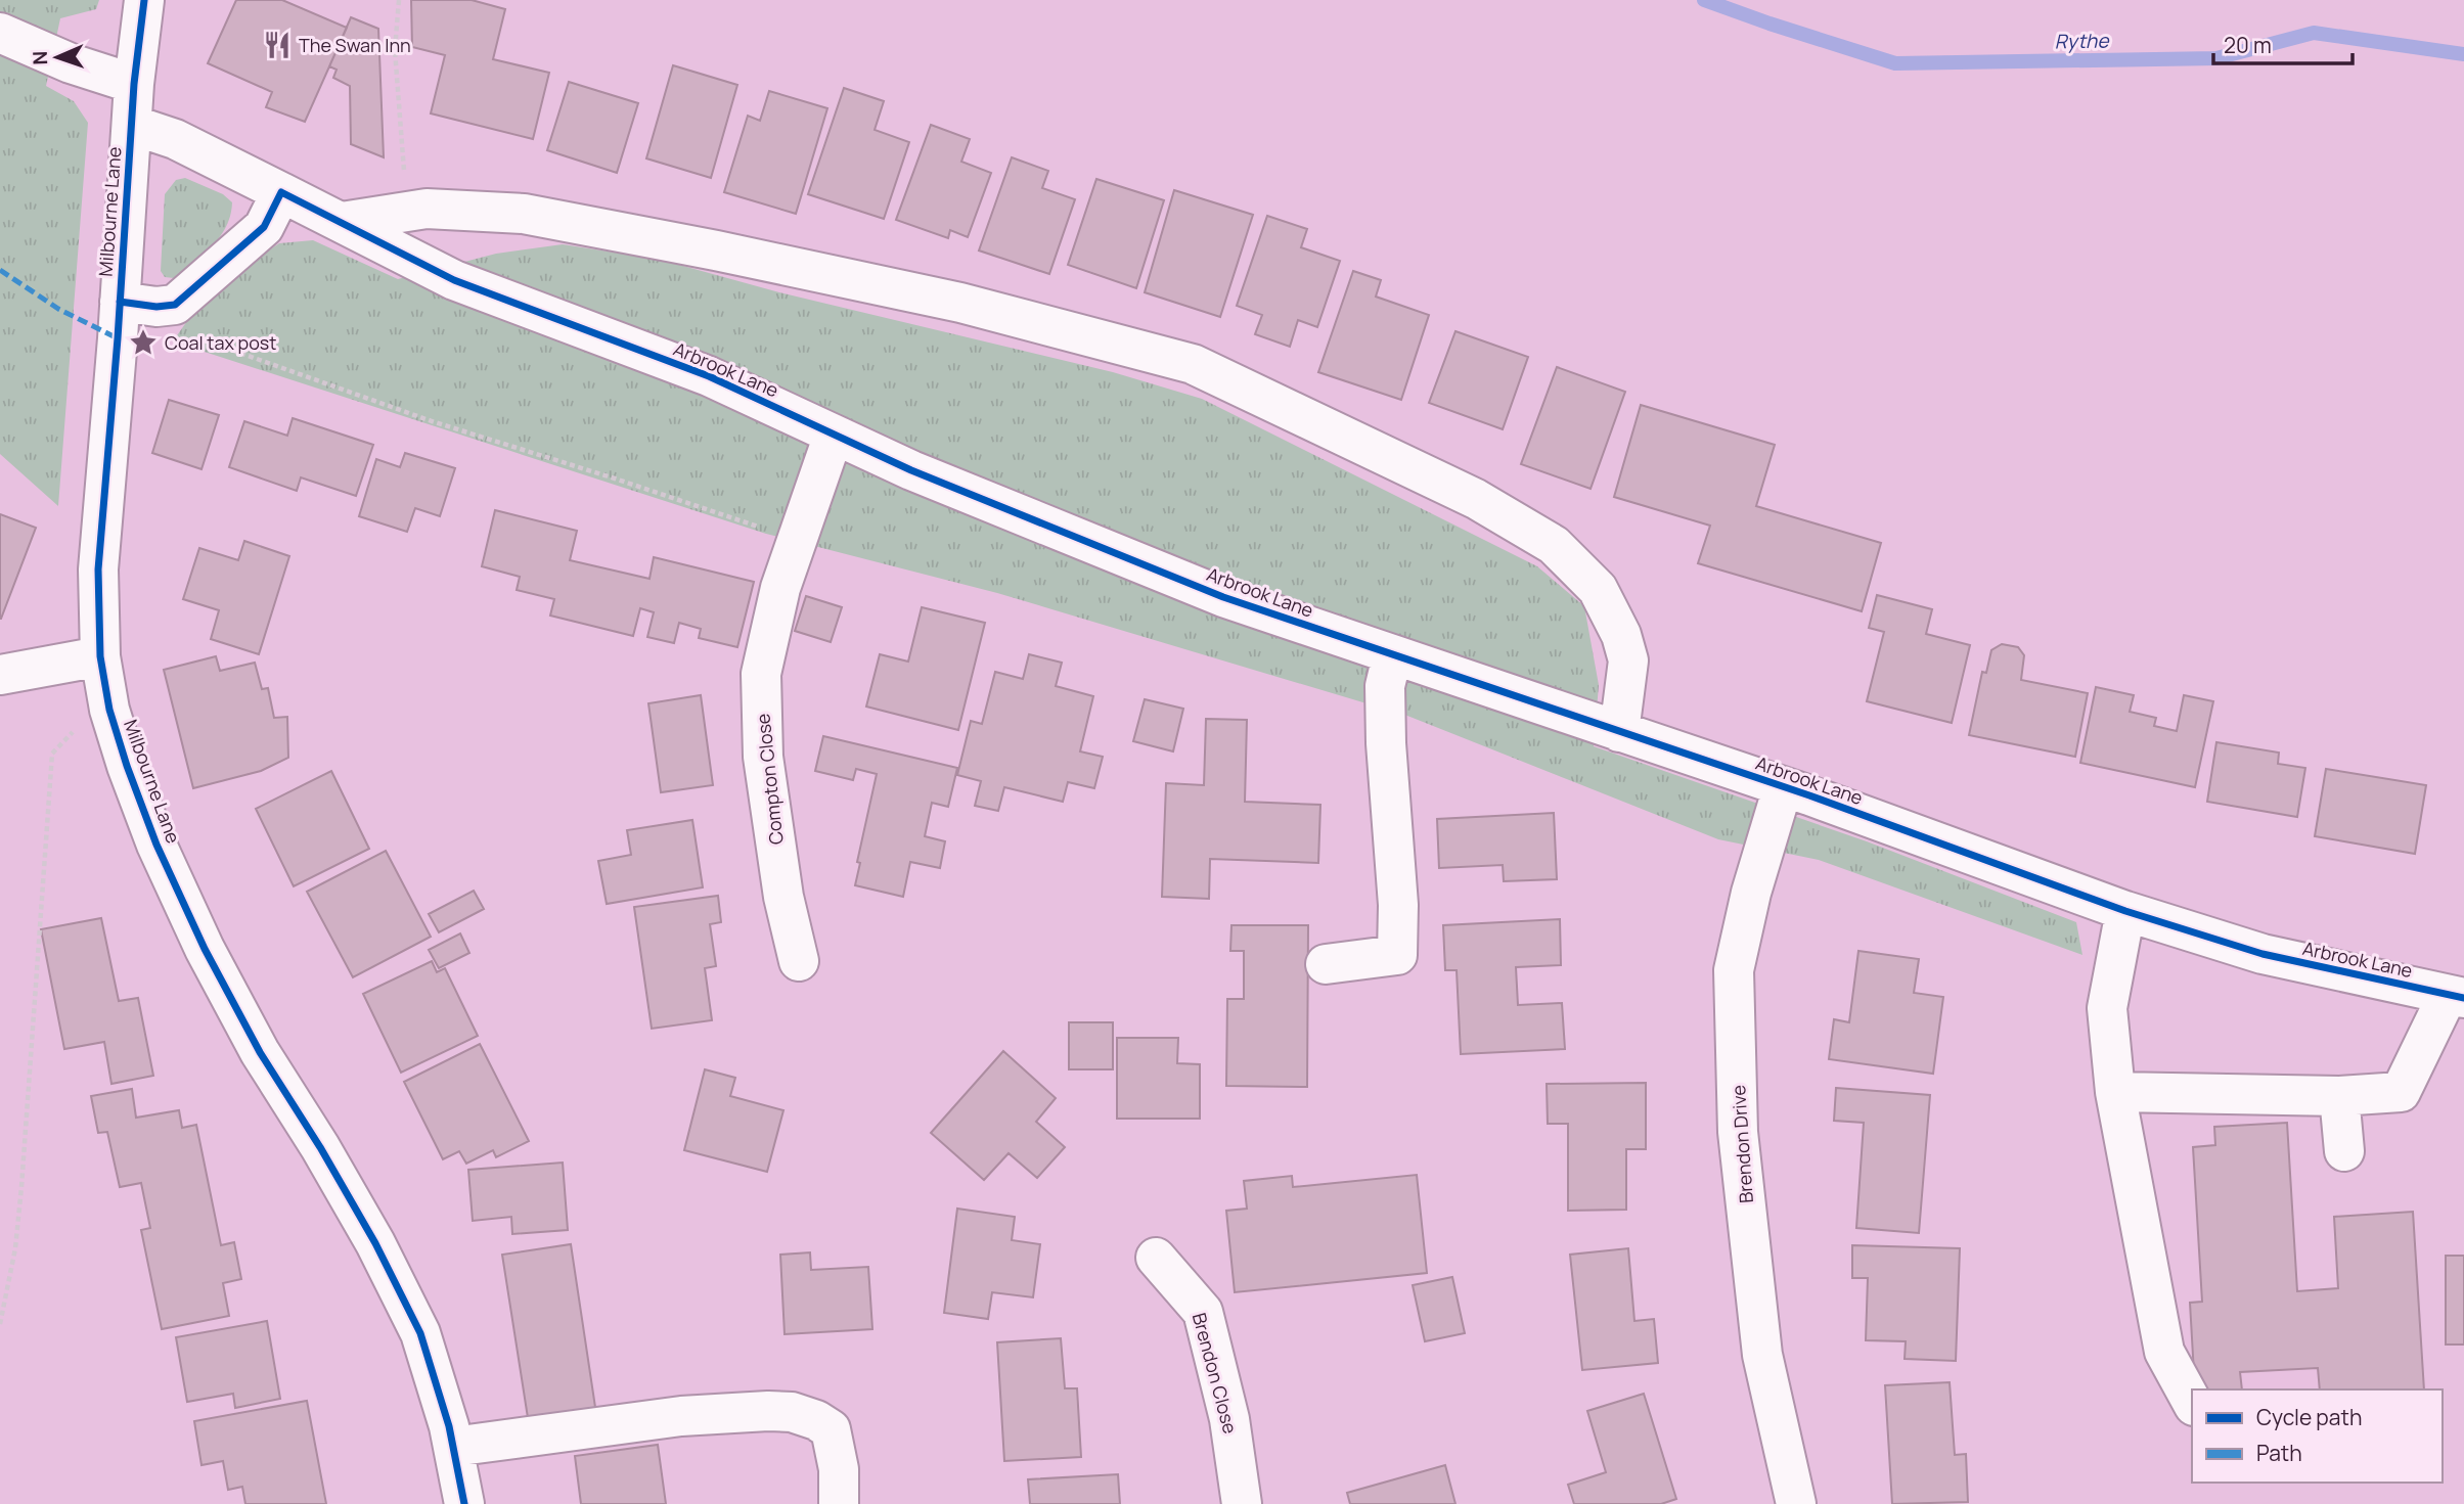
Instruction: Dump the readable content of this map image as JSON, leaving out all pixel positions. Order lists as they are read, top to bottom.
{
  "streets": {
    "street": [
      "Milbourne Lane",
      "Arbrook Lane",
      "Compton Close",
      "Brendon Drive",
      "Brendon Close"
    ]
  },
  "crossings": [
    ["Milbourne Lane", "Arbrook Lane"],
    ["Arbrook Lane", "Compton Close"],
    ["Arbrook Lane", "Brendon Drive"]
  ],
  "water": ["Rythe"],
  "places": {
    "restaurant": ["The Swan Inn"],
    "place": ["Coal tax post"]
  },
  "legend": ["Cycle path", "Path"],
  "scale_bar": "20 m",
  "north": "left"
}
